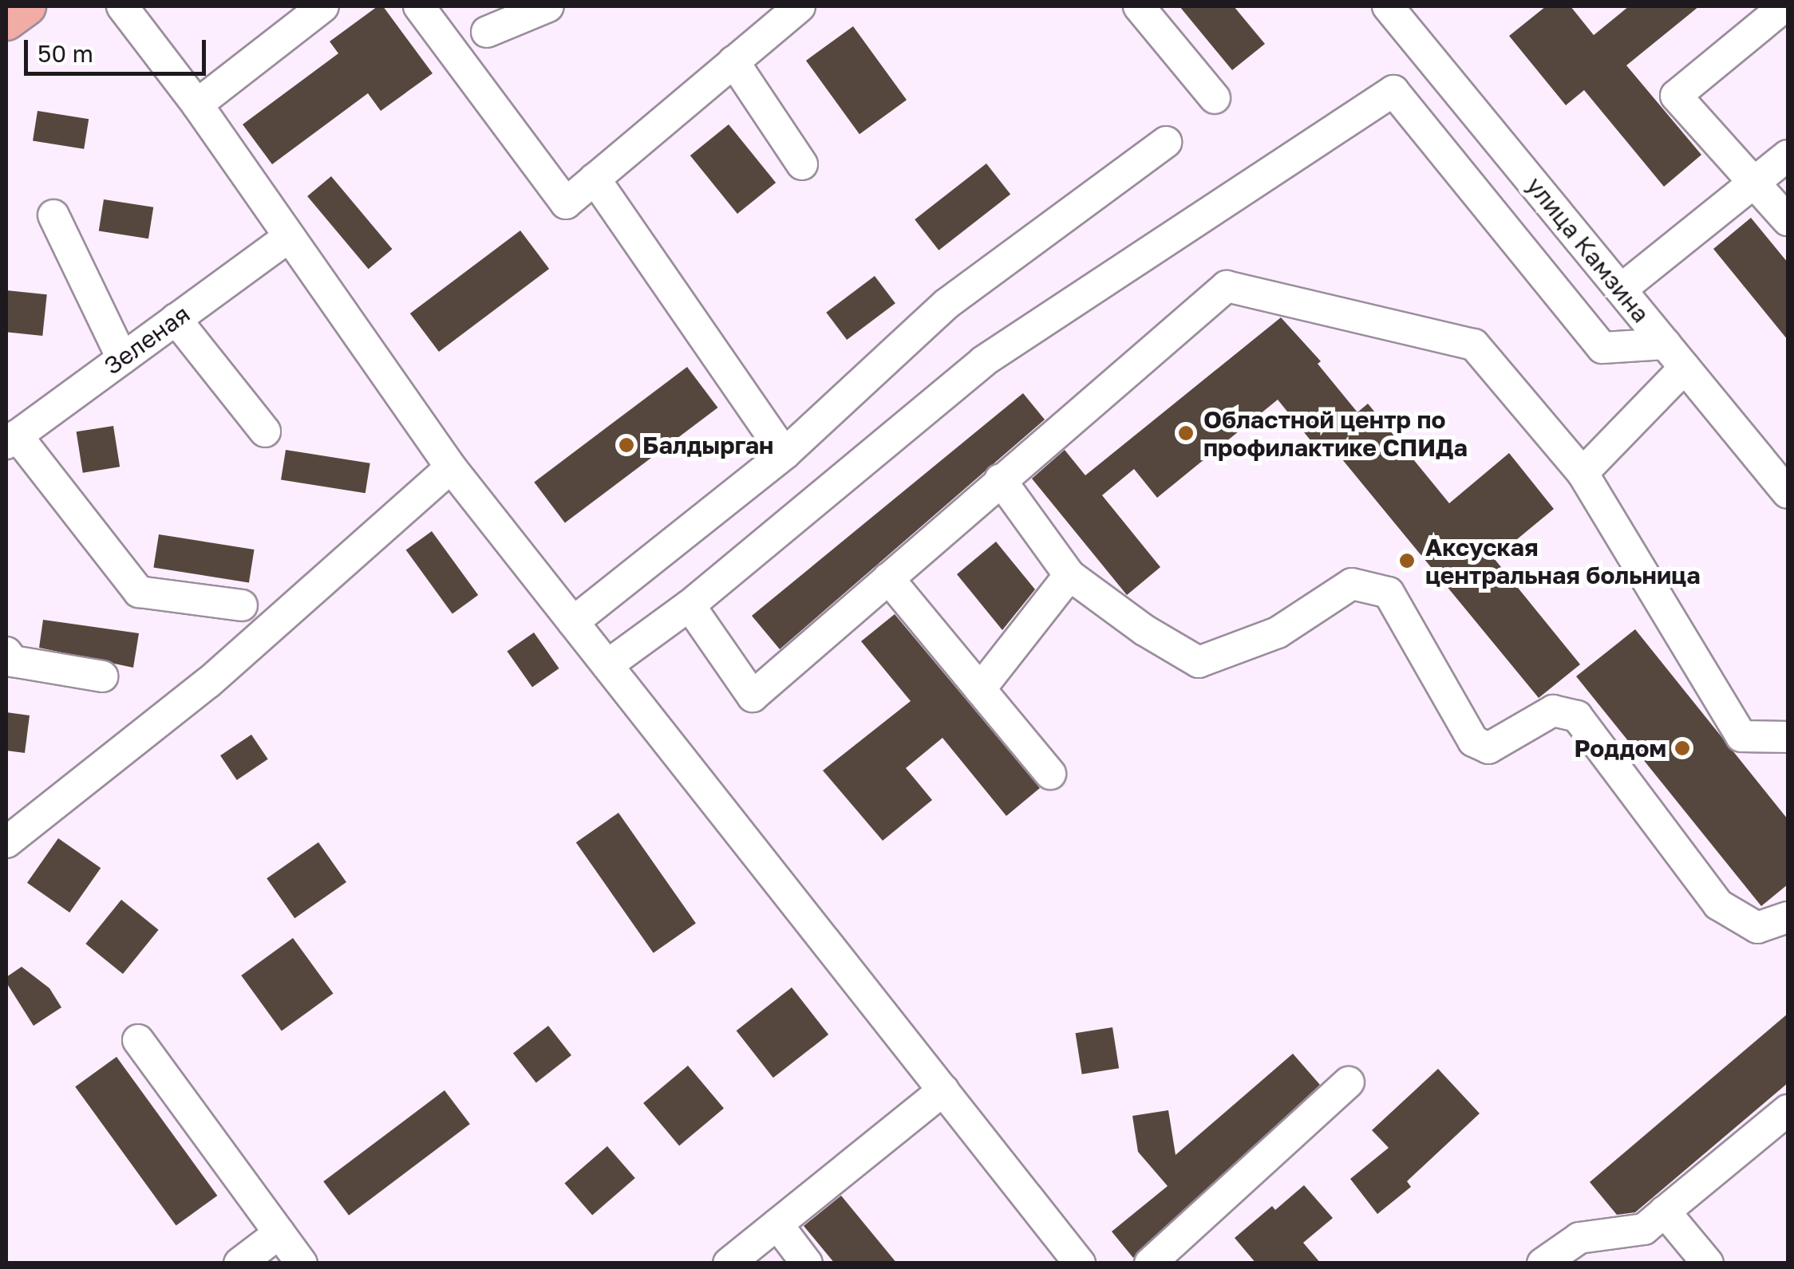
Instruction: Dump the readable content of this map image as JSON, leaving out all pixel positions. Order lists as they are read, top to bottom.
{
  "streets": {
    "street": ["улица Камзина", "Зеленая"]
  },
  "places": [
    "Областной центр по профилактике СПИДа",
    "Балдырган",
    "Аксуская центральная больница",
    "Роддом"
  ],
  "scale_bar": "50 m"
}
